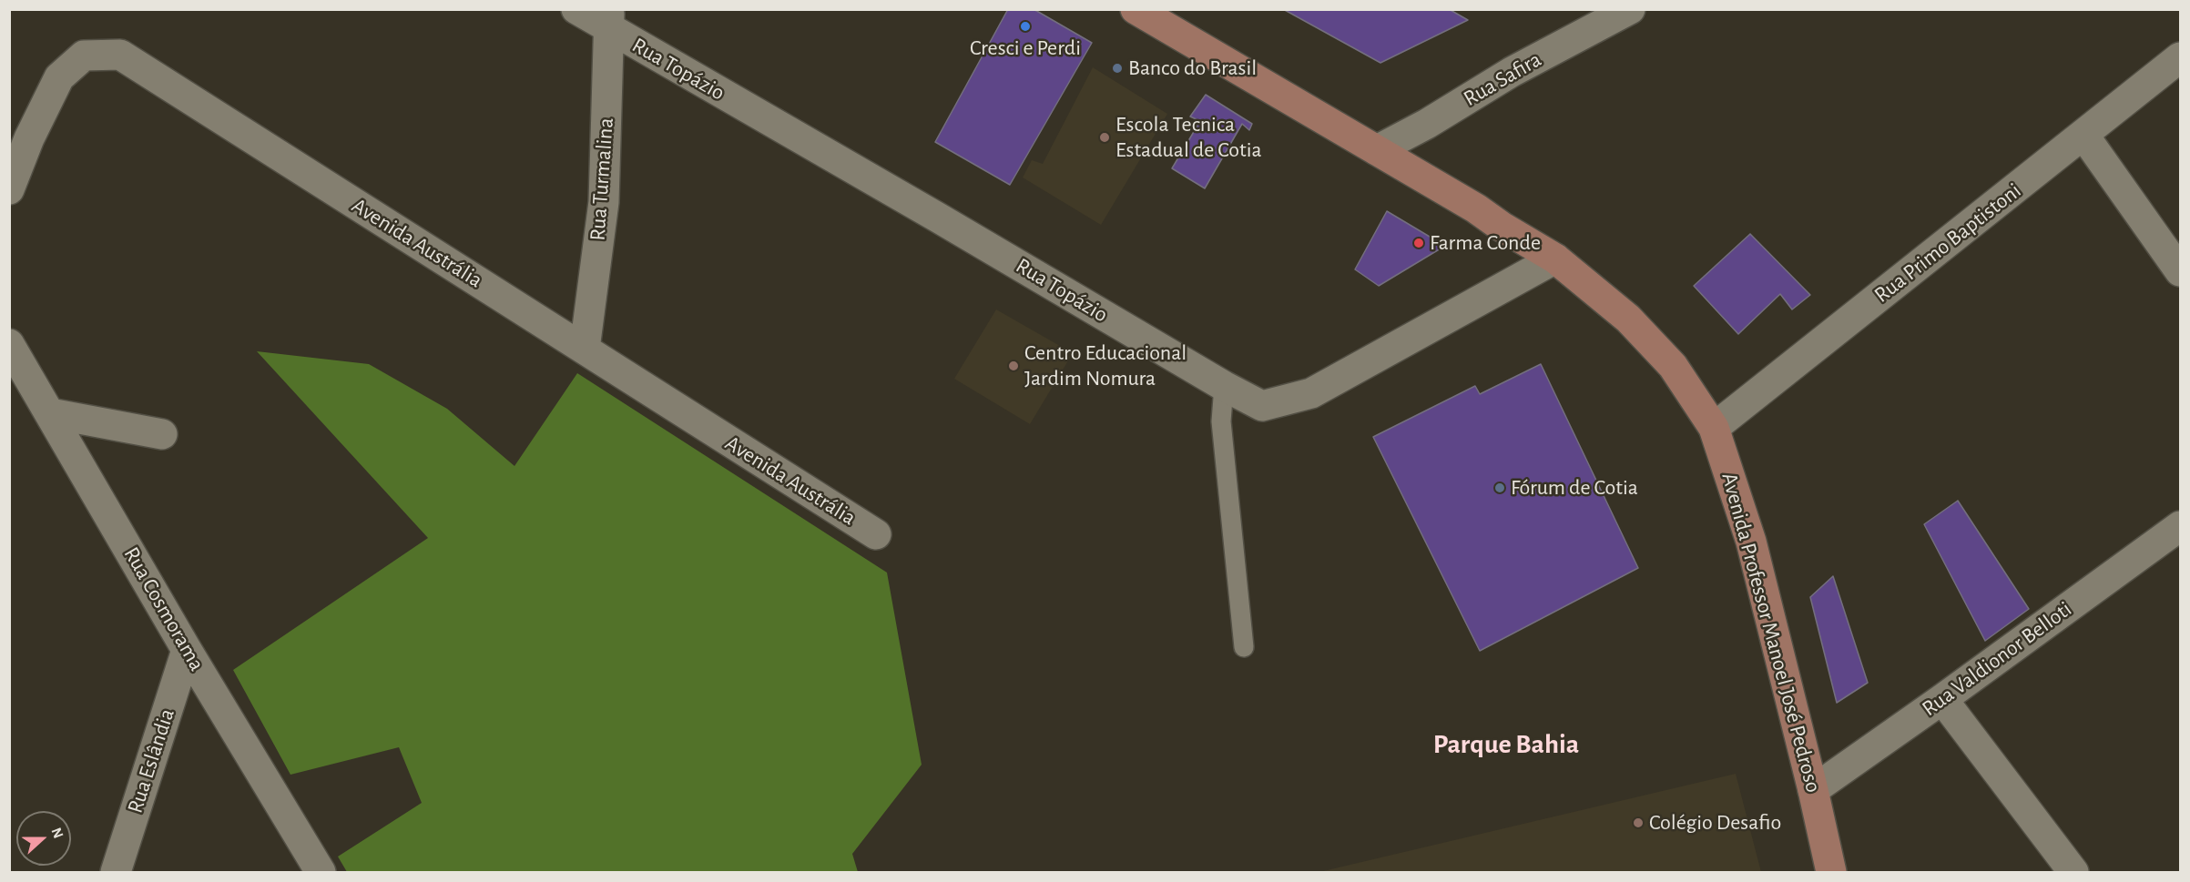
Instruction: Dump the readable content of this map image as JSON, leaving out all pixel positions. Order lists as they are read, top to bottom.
{
  "streets": {
    "main road": ["Avenida Professor Manoel José Pedroso"],
    "street": [
      "Rua Topázio",
      "Rua Safira",
      "Rua Turmalina",
      "Avenida Austrália",
      "Rua Primo Baptistoni",
      "Rua Cosmorama",
      "Rua Valdionor Belloti",
      "Rua Eslândia"
    ]
  },
  "crossings": [
    ["Rua Topázio", "Rua Turmalina"],
    ["Rua Topázio", "Avenida Professor Manoel José Pedroso"],
    ["Rua Safira", "Avenida Professor Manoel José Pedroso"],
    ["Rua Turmalina", "Avenida Austrália"],
    ["Rua Primo Baptistoni", "Avenida Professor Manoel José Pedroso"],
    ["Rua Cosmorama", "Rua Eslândia"],
    ["Avenida Professor Manoel José Pedroso", "Rua Valdionor Belloti"]
  ],
  "districts": ["Parque Bahia"],
  "places": [
    "Cresci e Perdi",
    "Banco do Brasil",
    "Escola Tecnica Estadual de Cotia",
    "Farma Conde",
    "Centro Educacional Jardim Nomura",
    "Fórum de Cotia",
    "Colégio Desafio"
  ],
  "north": "right"
}
